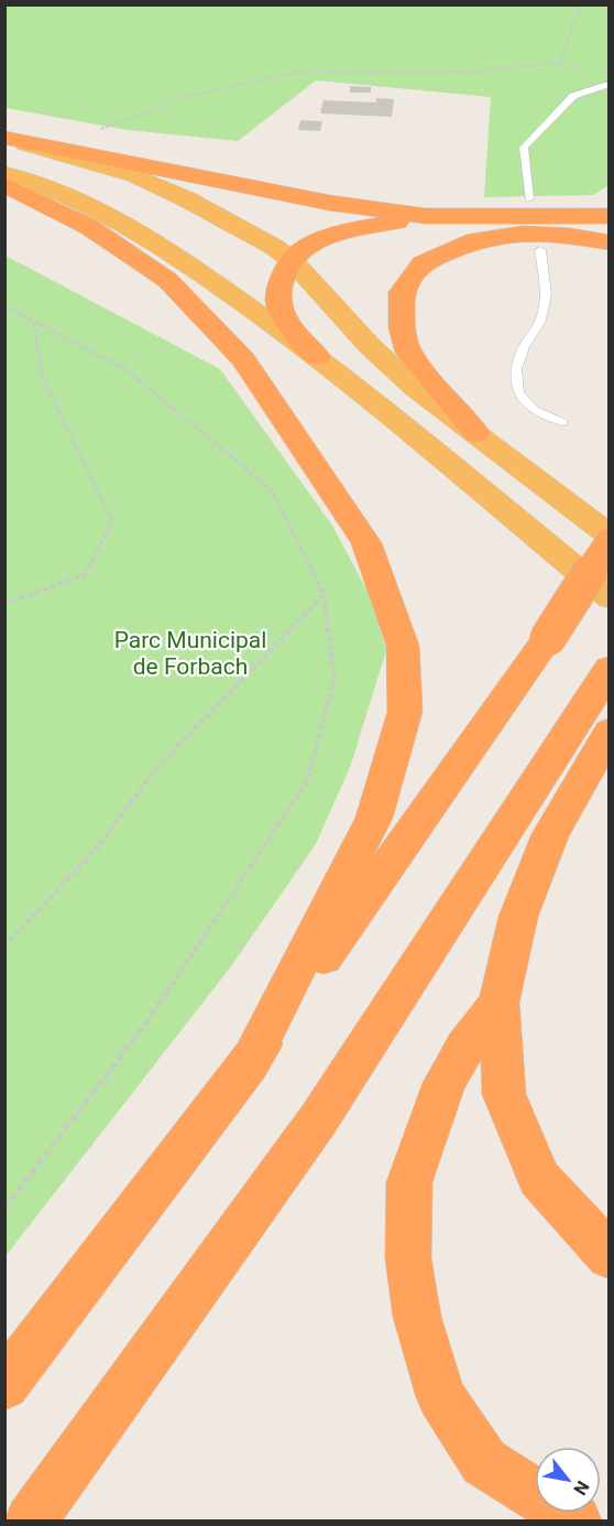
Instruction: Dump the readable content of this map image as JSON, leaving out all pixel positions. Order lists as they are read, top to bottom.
{
  "parks": ["Parc Municipal de Forbach"],
  "north": "bottom right"
}
